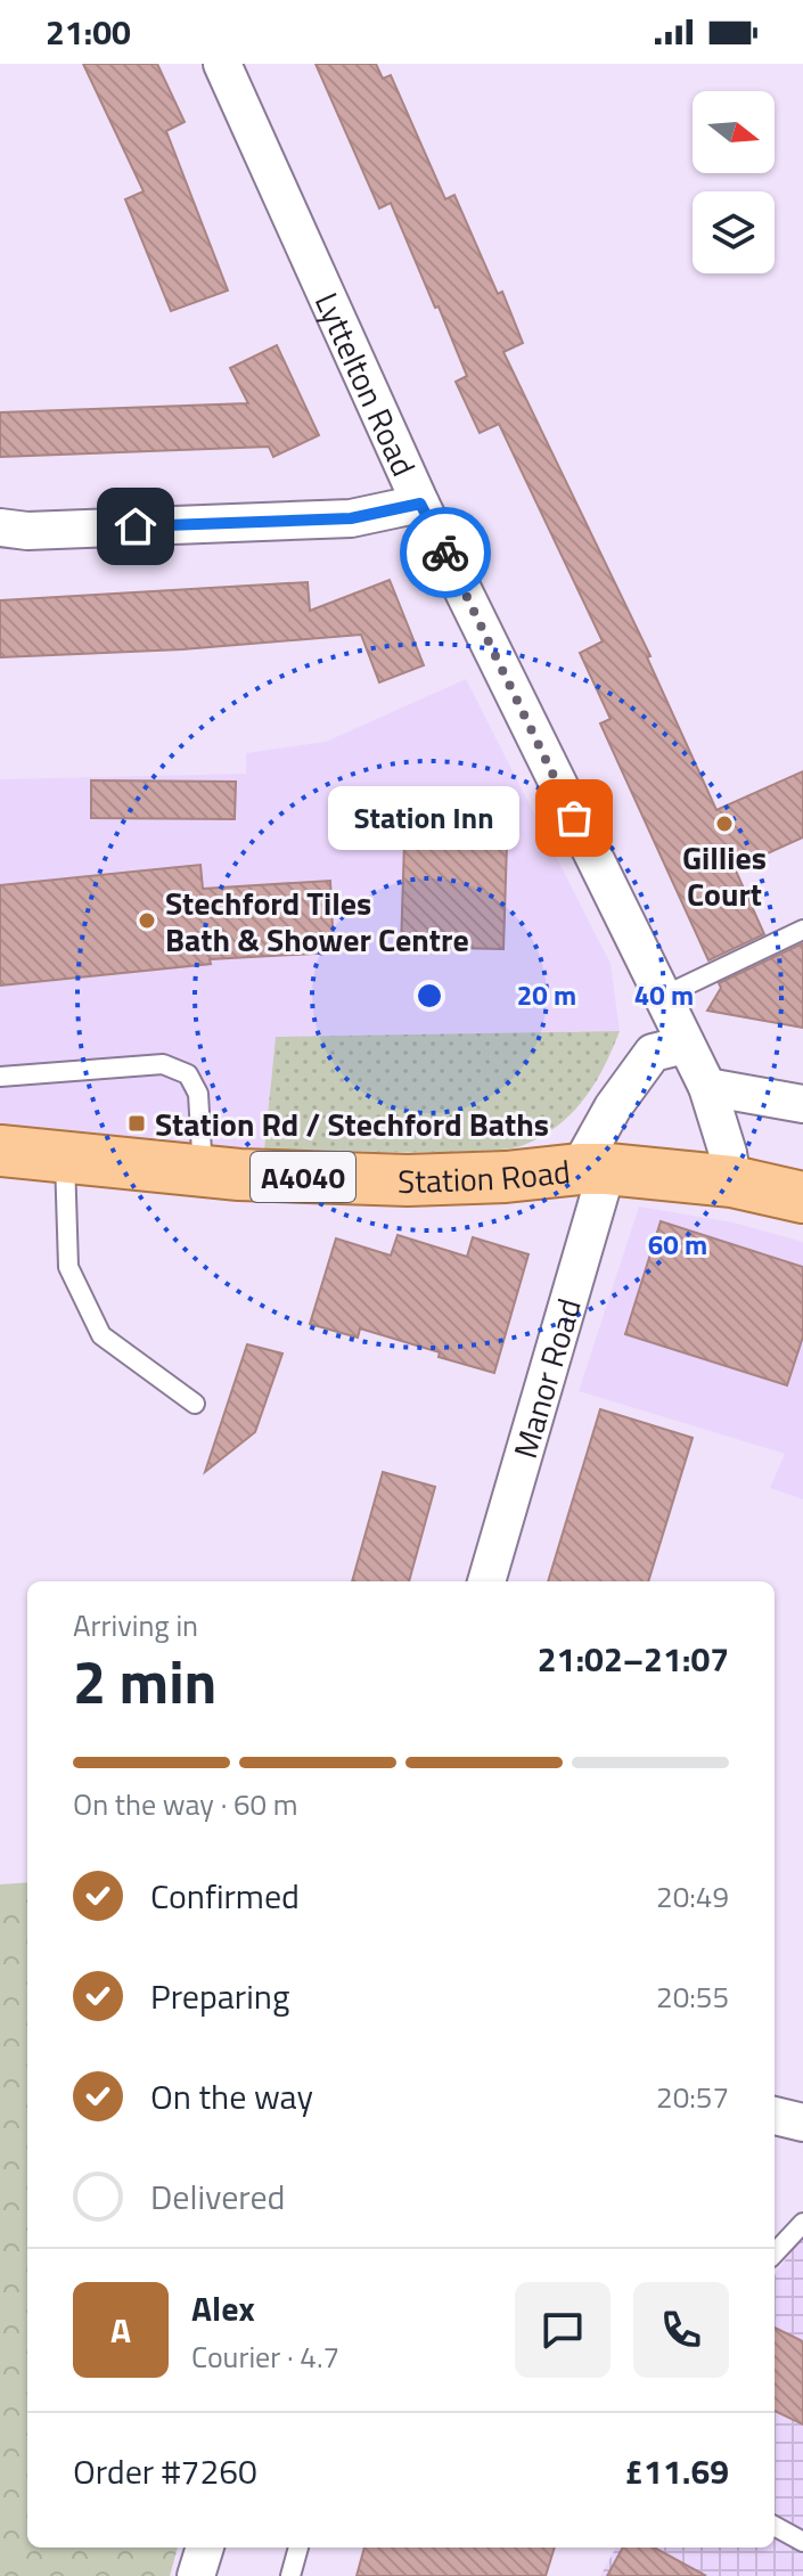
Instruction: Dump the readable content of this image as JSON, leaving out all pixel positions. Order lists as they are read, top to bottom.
{
  "streets": {
    "main road": ["Station Road", "A4040"],
    "street": ["Lyttelton Road", "Manor Road"]
  },
  "crossings": [
    ["Lyttelton Road", "Station Road"],
    ["Station Road", "Manor Road"]
  ],
  "places": {
    "other": ["Station Inn", "Gillies Court", "Stechford Tiles Bath & Shower Centre"],
    "transit": ["Station Rd / Stechford Baths"]
  },
  "north": "right",
  "page": {
    "status": "21:00",
    "bubble": "Station Inn",
    "heading": ["2 min", "Arriving in", "21:02–21:07"],
    "panel": [
      "Alex",
      "Courier · 4.7",
      "Order #7260",
      "£11.69"
    ],
    "bar": "On the way · 60 m",
    "list": [
      ["Confirmed", "20:49"],
      ["Preparing", "20:55"],
      ["On the way", "20:57"],
      "Delivered"
    ],
    "round": "A"
  },
  "rings": ["20 m", "40 m", "60 m"]
}
